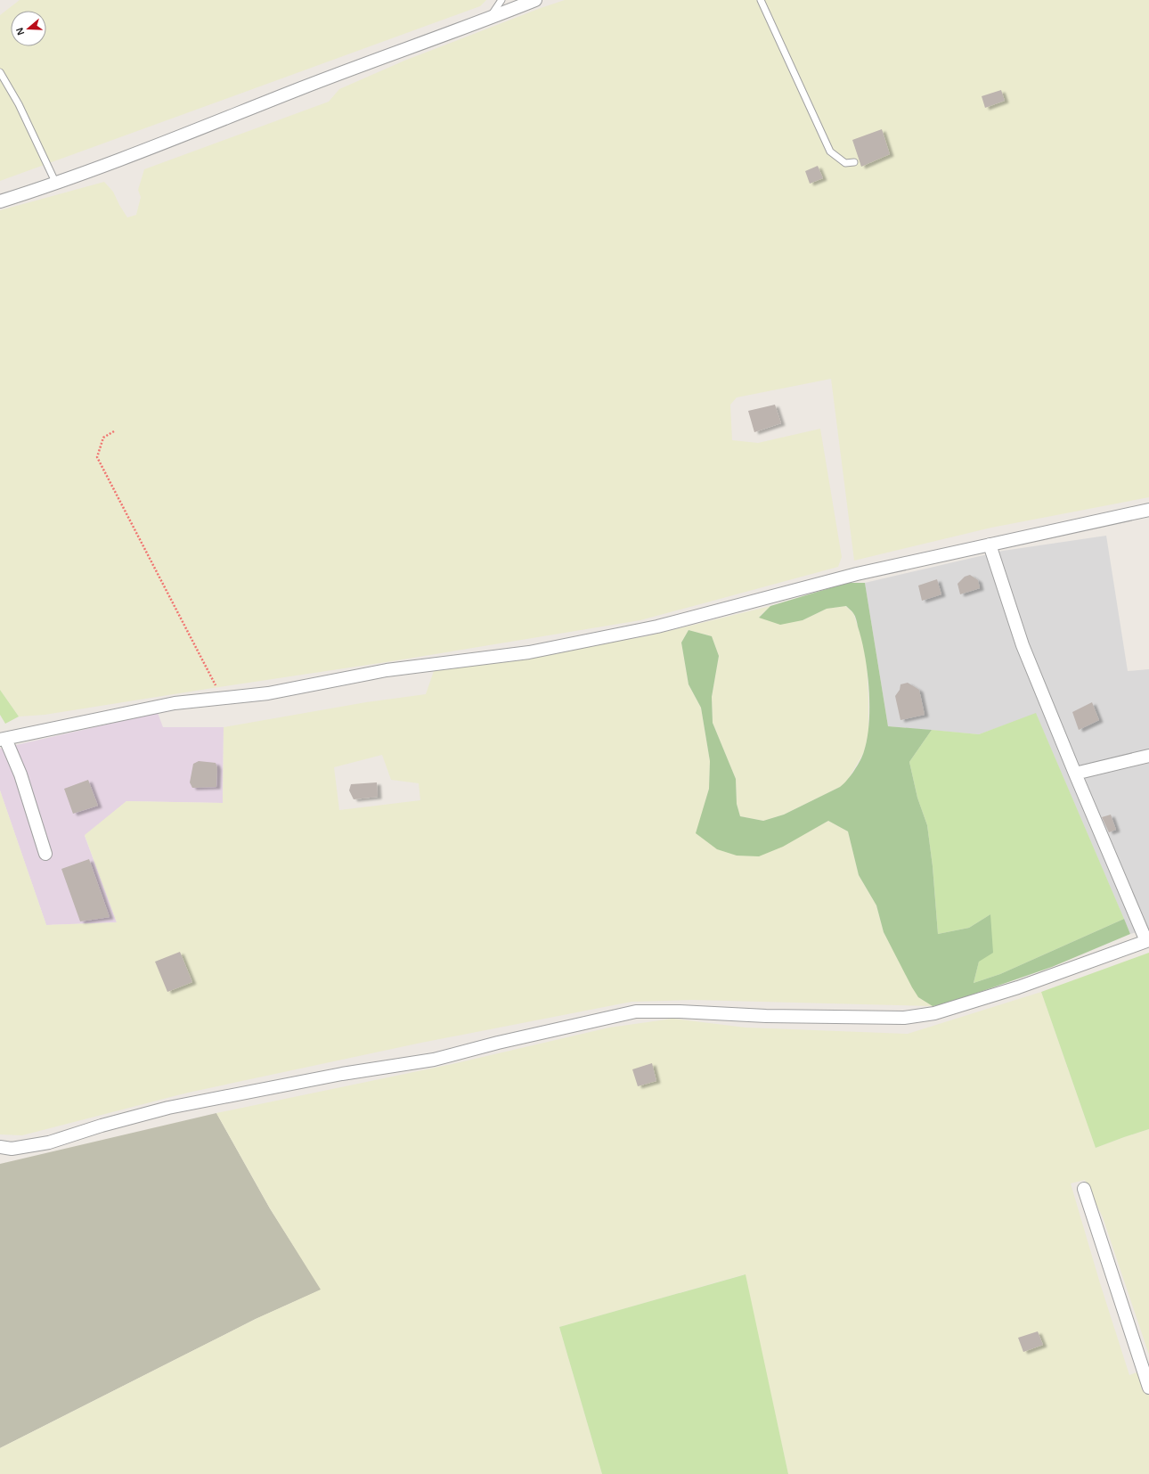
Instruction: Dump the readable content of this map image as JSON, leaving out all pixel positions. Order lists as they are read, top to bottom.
{
  "north": "left"
}
